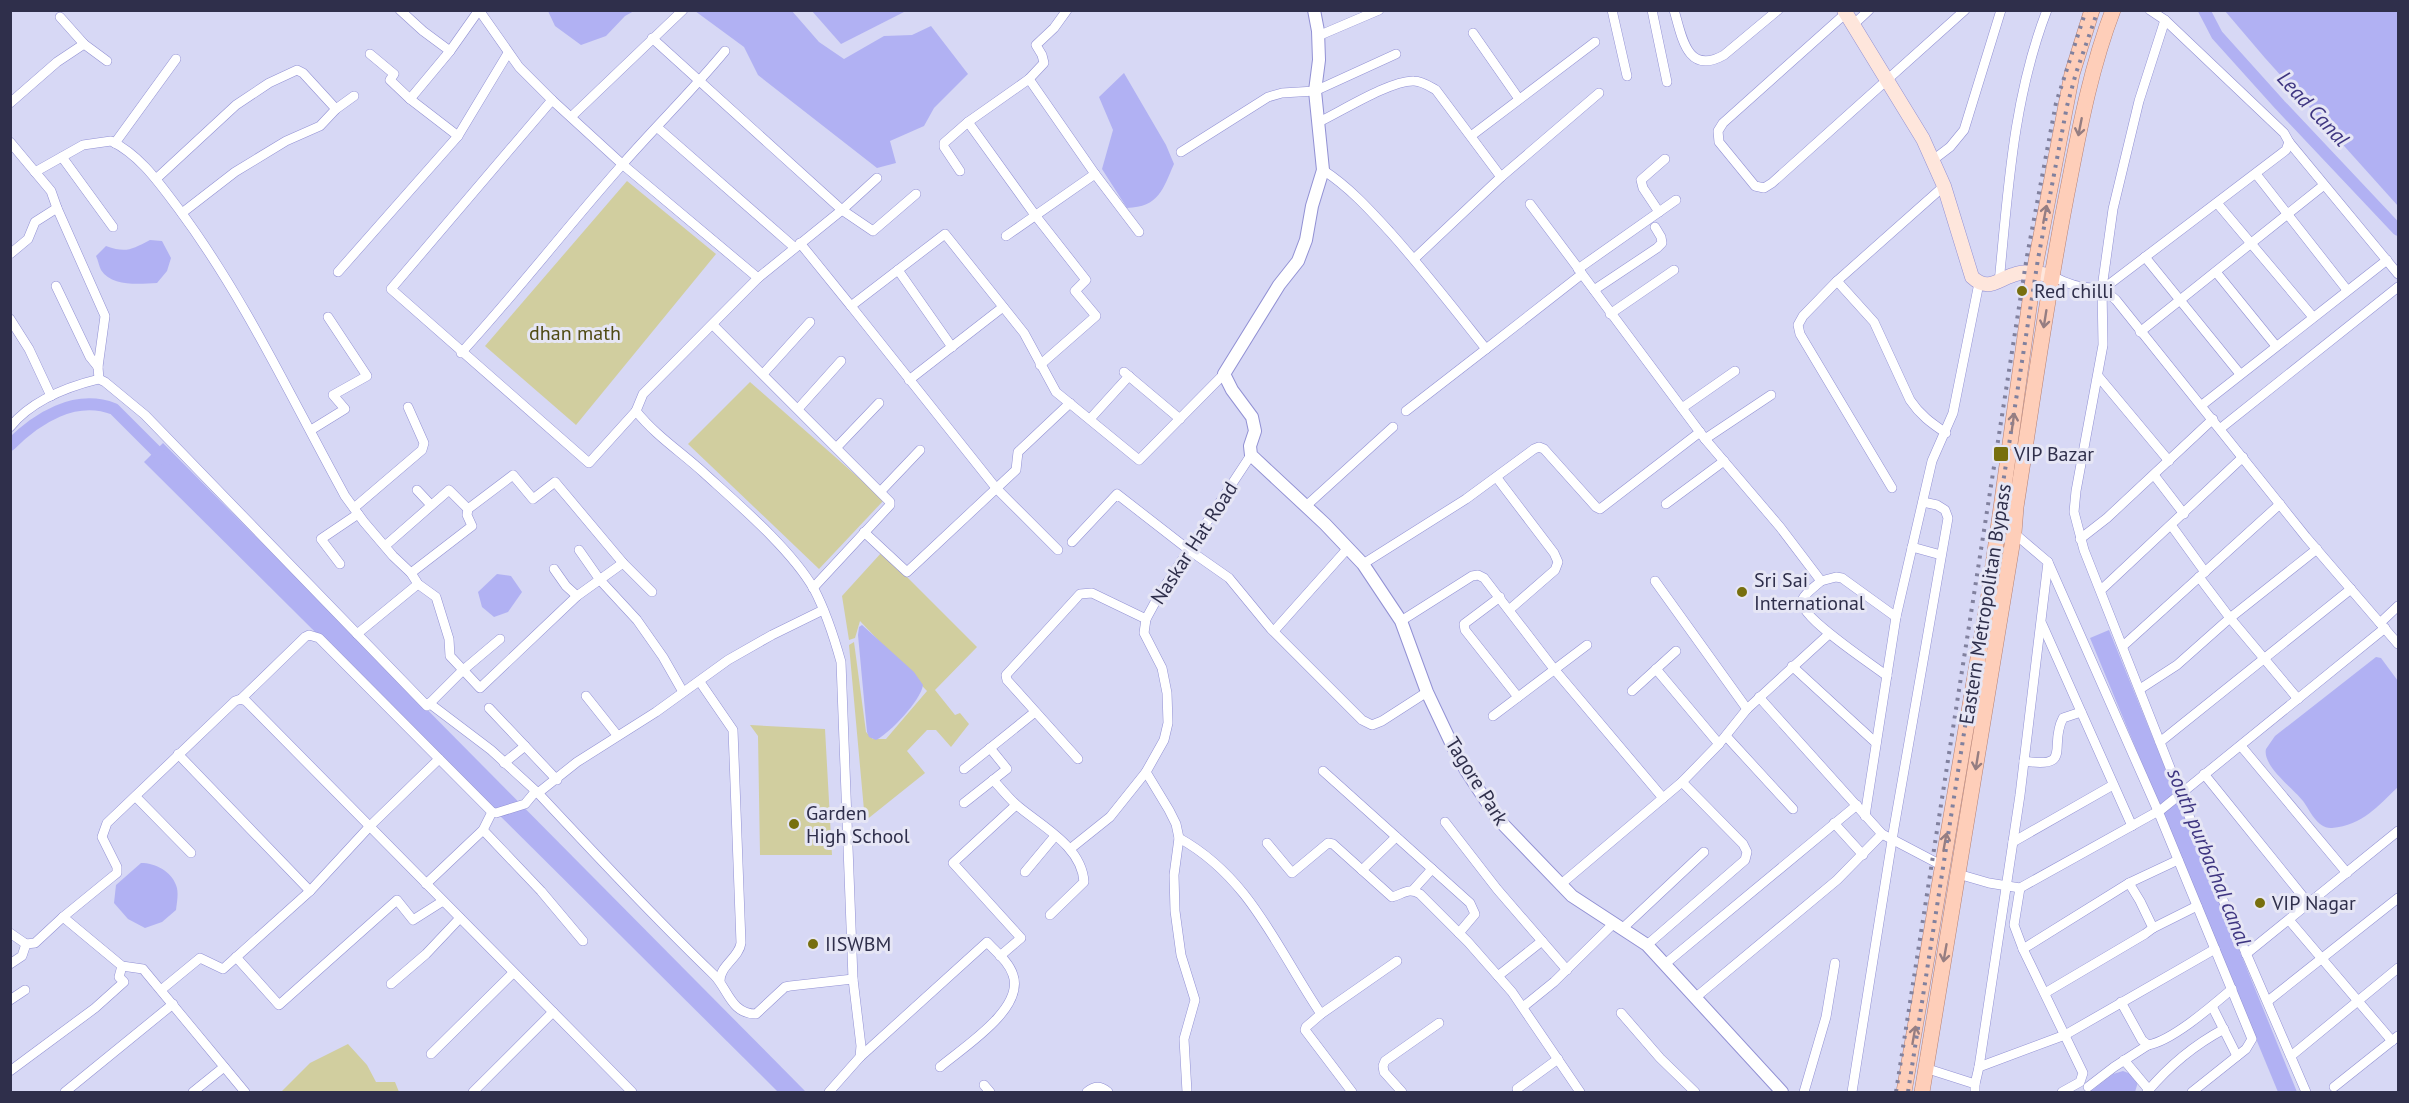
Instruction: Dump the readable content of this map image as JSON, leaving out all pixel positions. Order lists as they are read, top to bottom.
{
  "streets": {
    "main road": ["Eastern Metropolitan Bypass"],
    "street": ["Naskar Hat Road", "Tagore Park"]
  },
  "crossings": [
    ["Naskar Hat Road", "Tagore Park"]
  ],
  "water": ["Lead Canal", "south purbachal canal"],
  "parks": ["dhan math"],
  "places": {
    "other": [
      "Red chilli",
      "Sri Sai International",
      "Garden High School",
      "VIP Nagar",
      "IISWBM"
    ],
    "transit": ["VIP Bazar"]
  }
}
